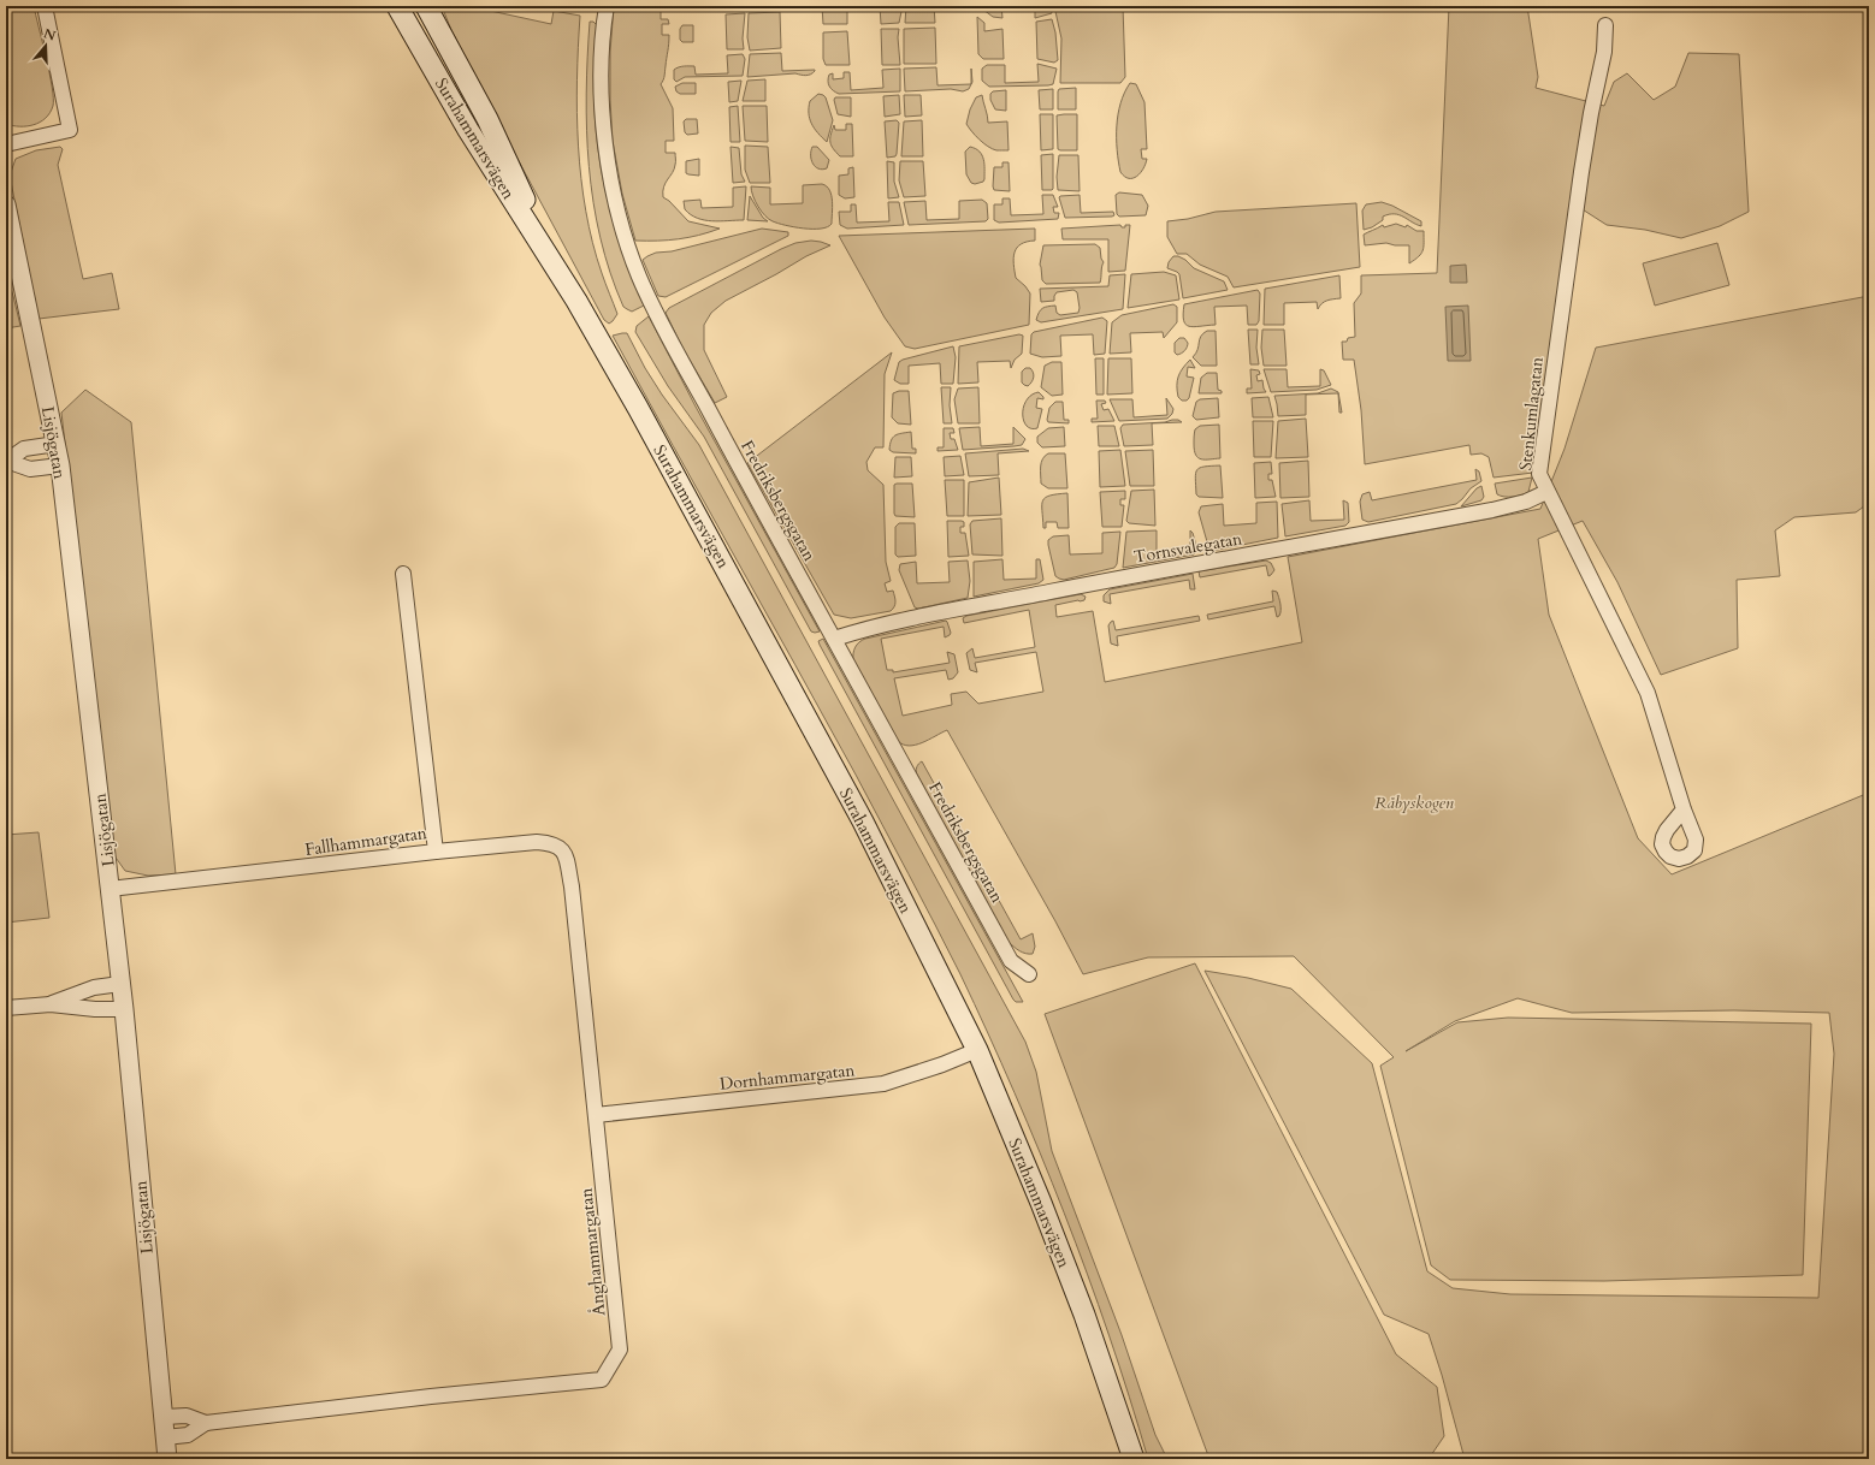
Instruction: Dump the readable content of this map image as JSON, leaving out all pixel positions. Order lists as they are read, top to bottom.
{
  "streets": {
    "main road": ["Surahammarsvägen"],
    "street": [
      "Stenkumlagatan",
      "Lisjögatan",
      "Fredriksbergsgatan",
      "Tornsvalegatan",
      "Fallhammargatan",
      "Dornhammargatan",
      "Ånghammargatan"
    ]
  },
  "crossings": [
    ["Surahammarsvägen", "Dornhammargatan"],
    ["Stenkumlagatan", "Tornsvalegatan"],
    ["Lisjögatan", "Fallhammargatan"],
    ["Lisjögatan", "Ånghammargatan"],
    ["Fredriksbergsgatan", "Tornsvalegatan"],
    ["Fallhammargatan", "Ånghammargatan"],
    ["Dornhammargatan", "Ånghammargatan"]
  ],
  "parks": ["Råbyskogen"],
  "north": "top"
}
